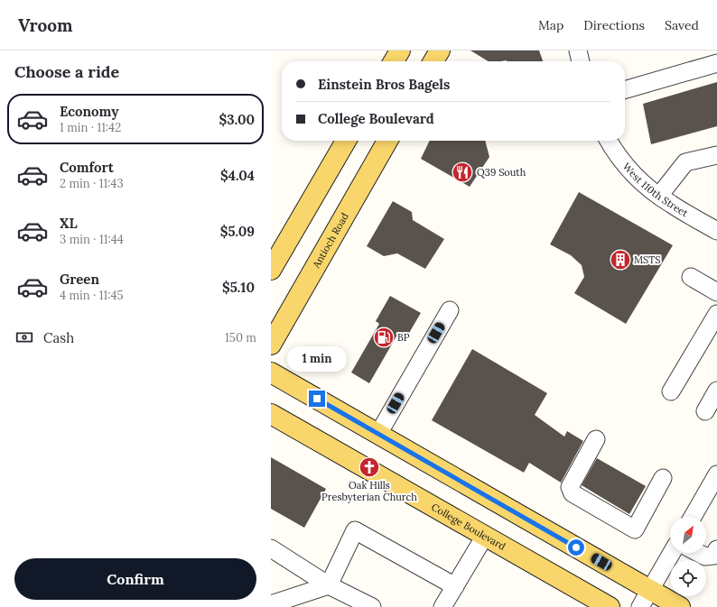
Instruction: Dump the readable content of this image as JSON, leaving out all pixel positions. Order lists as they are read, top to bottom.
{
  "streets": {
    "main road": ["Antioch Road", "College Boulevard"],
    "street": ["West 110th Street"]
  },
  "places": {
    "restaurant": ["Q39 South"],
    "building": ["MSTS"],
    "fuel station": ["BP"],
    "church": ["Oak Hills Presbyterian Church"]
  },
  "north": "top right",
  "page": {
    "header": "Vroom",
    "nav": ["Map", "Directions", "Saved"],
    "heading": "Choose a ride",
    "banner": ["Einstein Bros Bagels", "College Boulevard"],
    "list": [
      {
        "name": "Economy",
        "note": "1 min · 11:42",
        "value": "$3.00"
      },
      {
        "name": "Comfort",
        "note": "2 min · 11:43",
        "value": "$4.04"
      },
      {
        "name": "XL",
        "note": "3 min · 11:44",
        "value": "$5.09"
      },
      {
        "name": "Green",
        "note": "4 min · 11:45",
        "value": "$5.10"
      }
    ],
    "pay": ["Cash", "150 m"],
    "bubble": "1 min",
    "buttons": "Confirm"
  }
}
